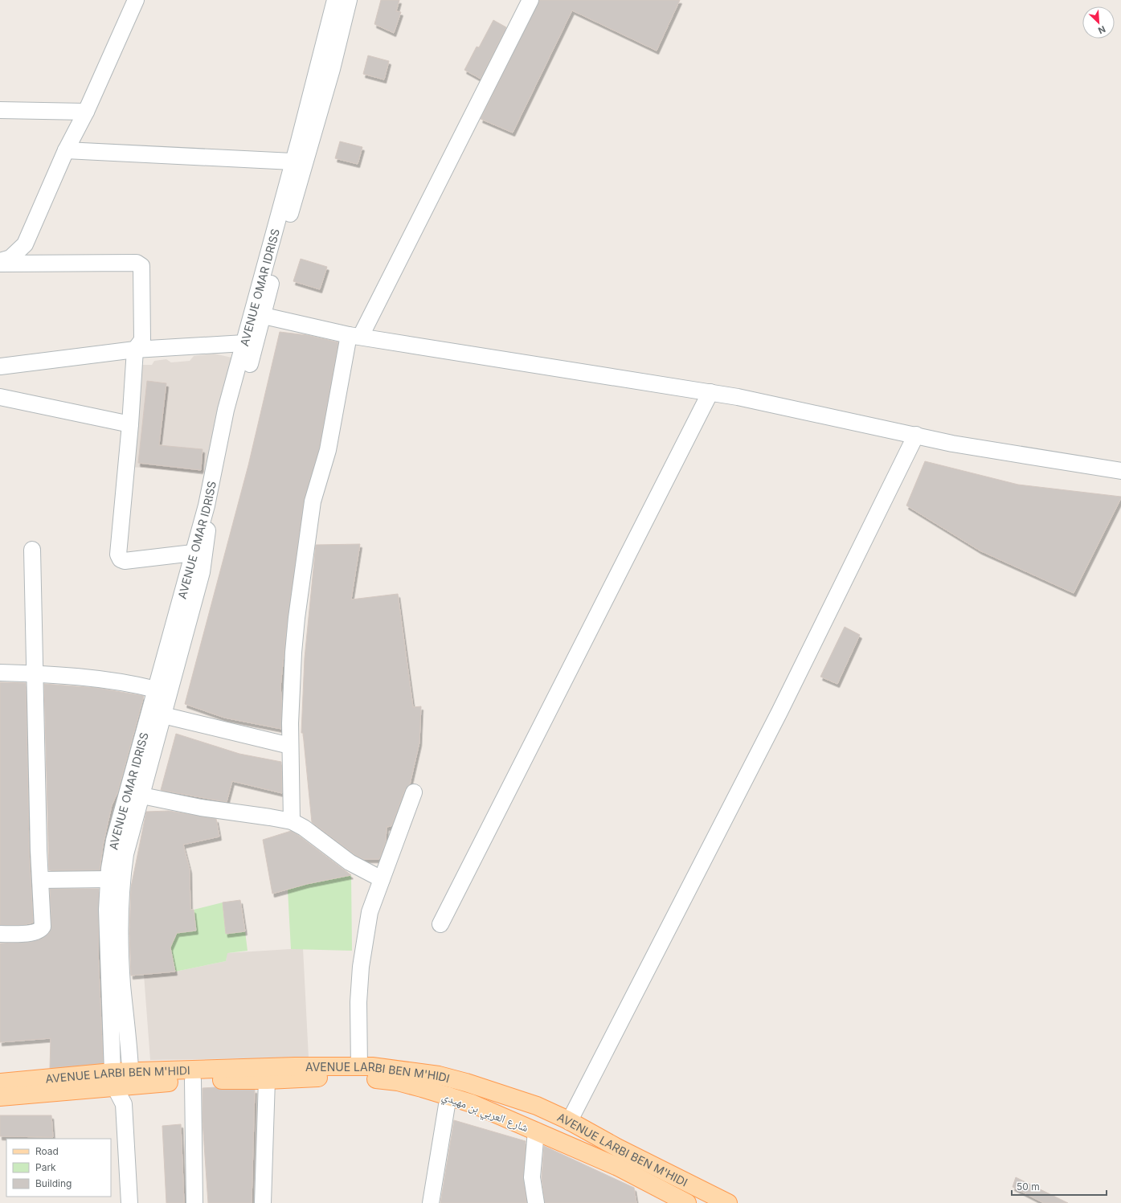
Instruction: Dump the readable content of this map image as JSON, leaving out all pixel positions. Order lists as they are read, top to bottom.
{
  "streets": {
    "main road": ["AVENUE LARBI BEN M'HIDI", "شارع العربي بن مهيدي"],
    "street": ["AVENUE OMAR IDRISS"]
  },
  "crossings": [
    ["AVENUE OMAR IDRISS", "AVENUE LARBI BEN M'HIDI"],
    ["AVENUE OMAR IDRISS", "شارع العربي بن مهيدي"],
    ["AVENUE LARBI BEN M'HIDI", "شارع العربي بن مهيدي"]
  ],
  "legend": ["Road", "Park", "Building"],
  "scale_bar": "50 m",
  "north": "bottom right"
}
